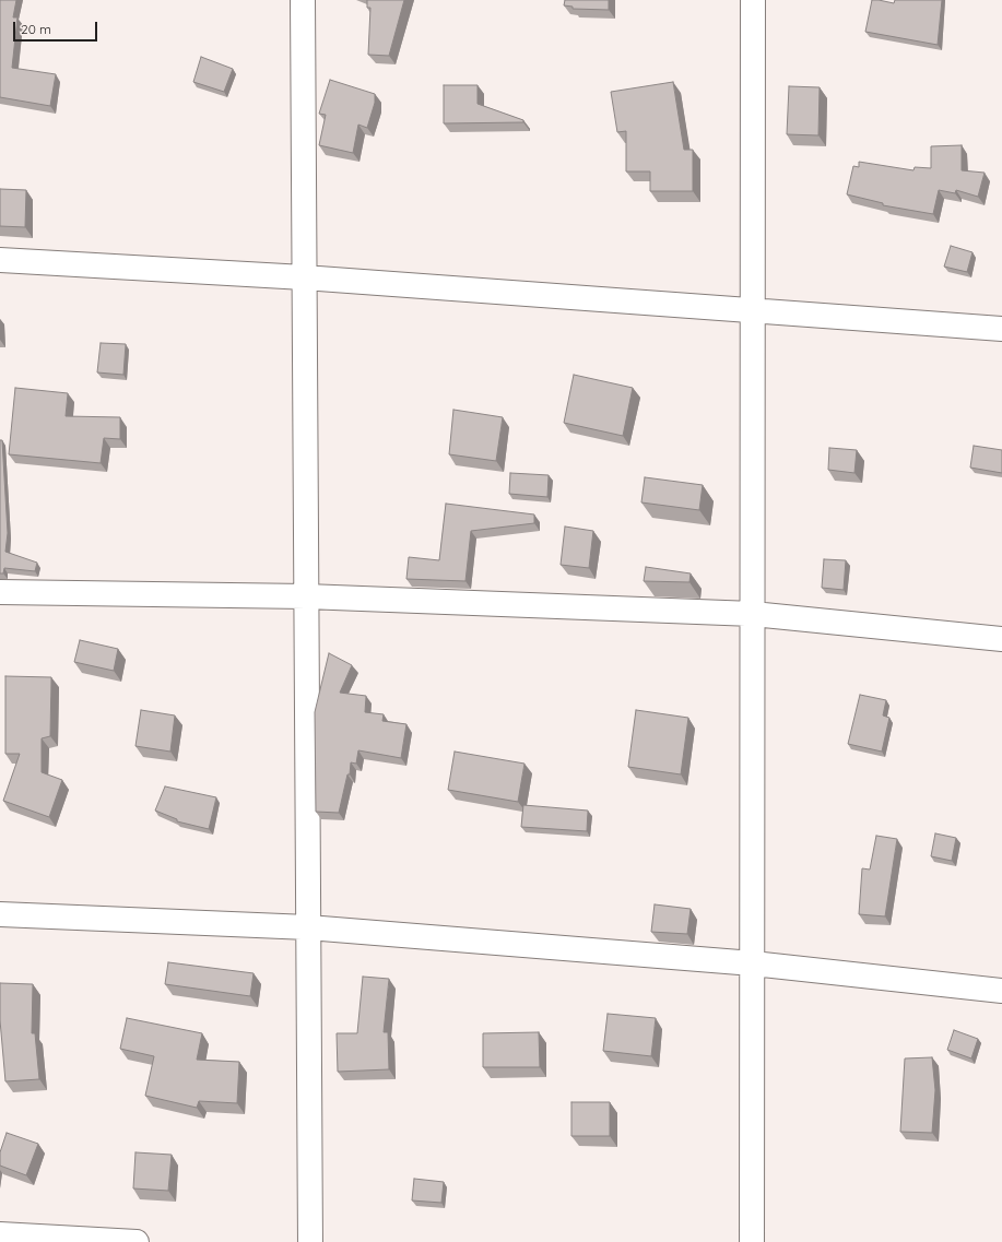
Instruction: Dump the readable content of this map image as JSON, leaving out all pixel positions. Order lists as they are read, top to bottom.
{
  "scale_bar": "20 m"
}
